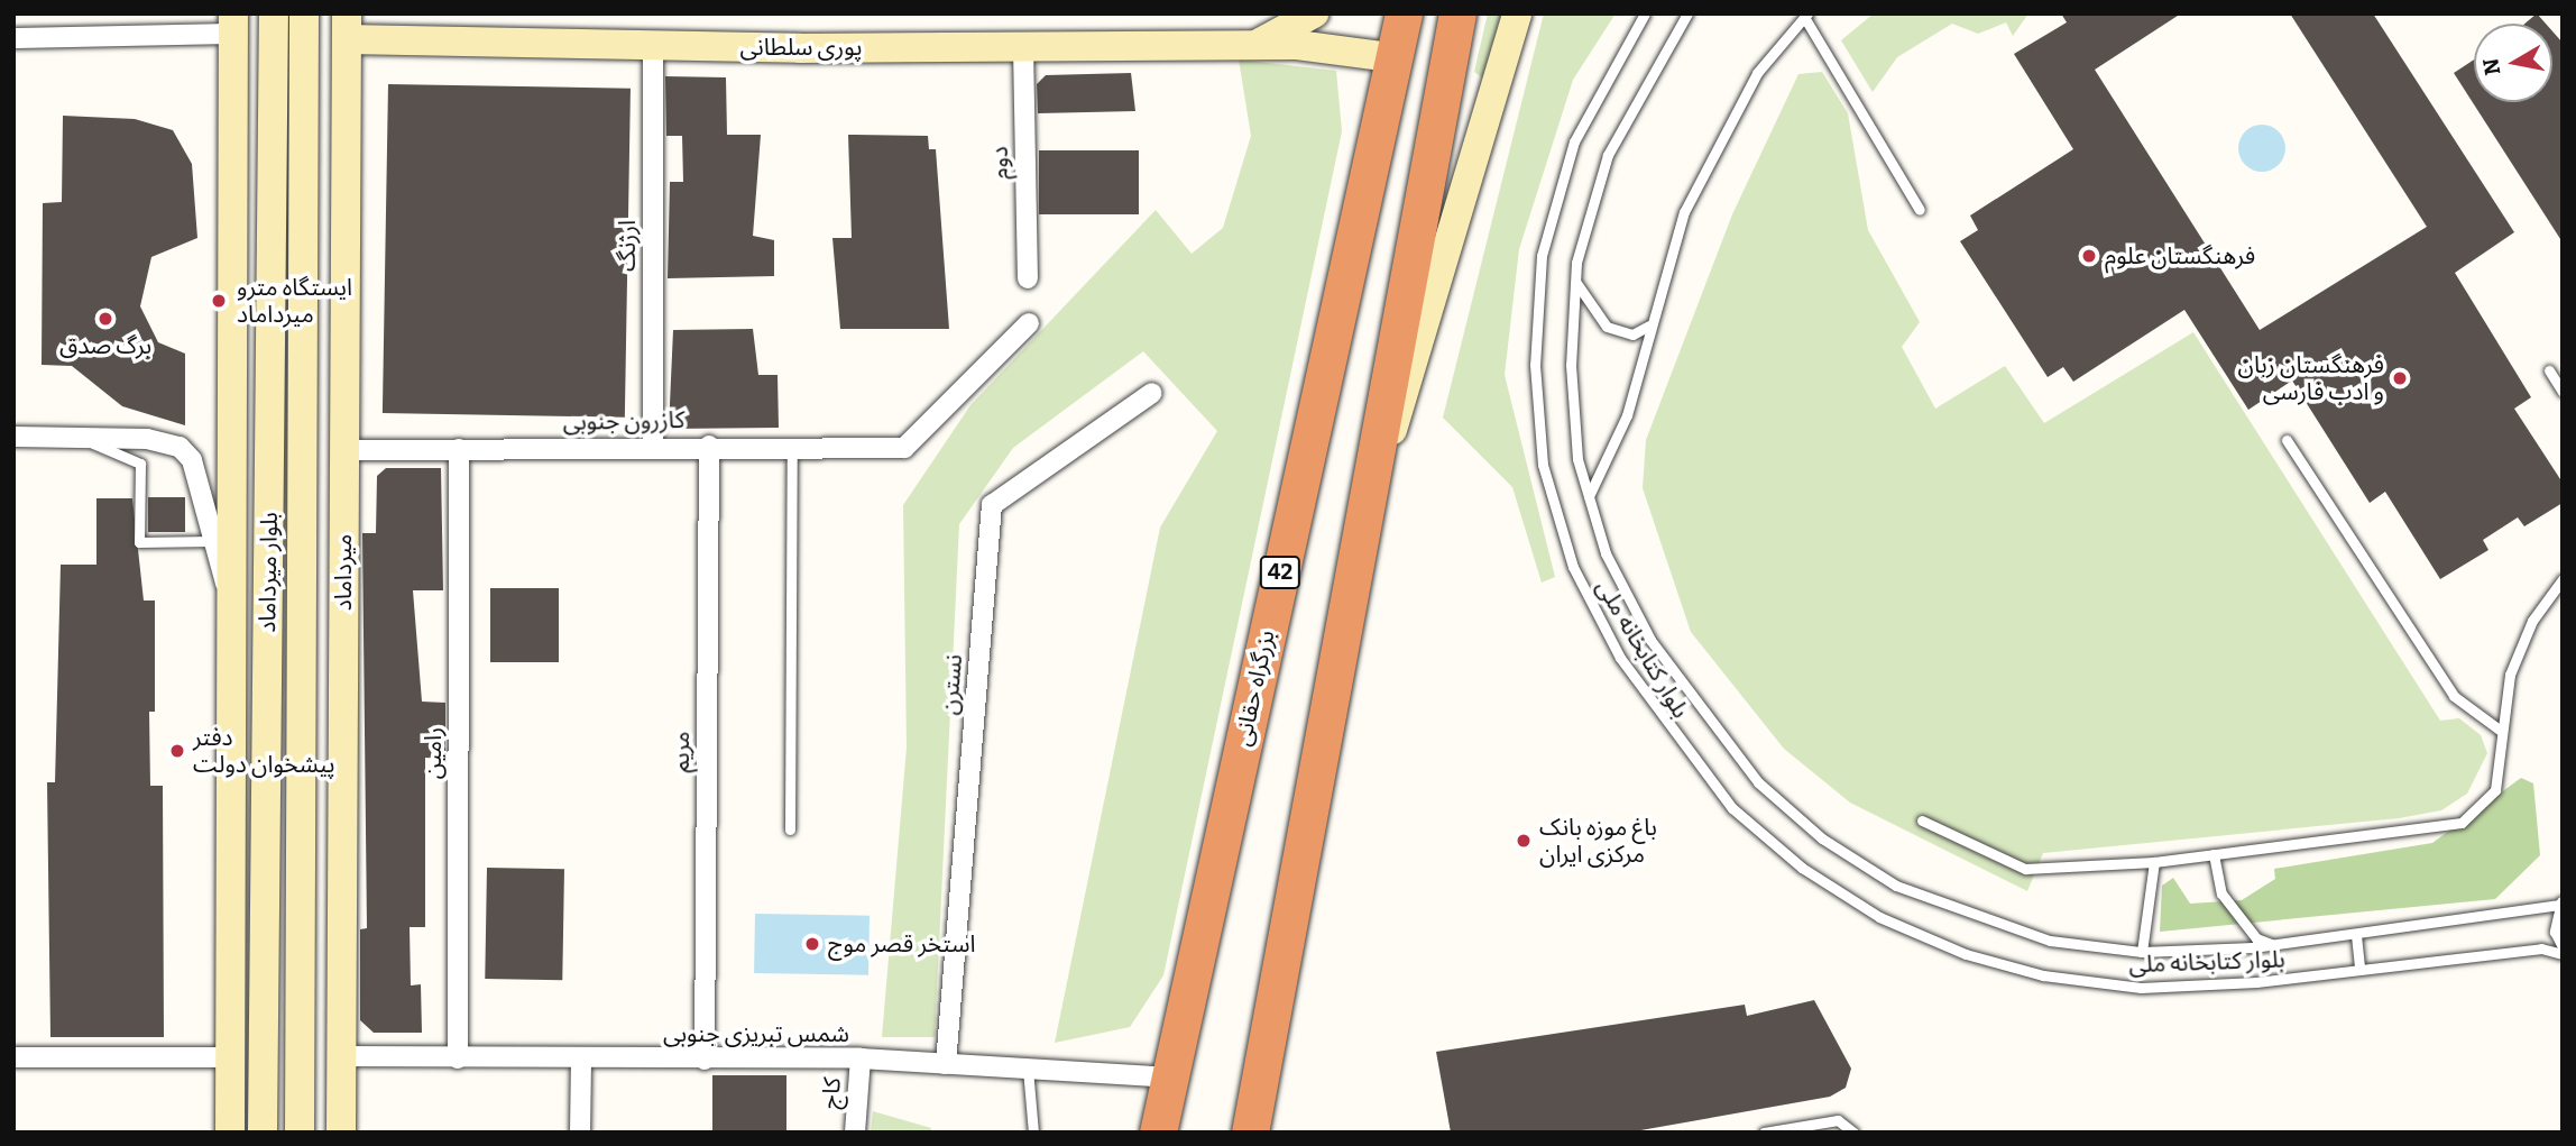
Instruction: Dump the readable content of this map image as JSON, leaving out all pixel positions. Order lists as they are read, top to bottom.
{
  "streets": {
    "highway": ["42", "بزرگراه حقانی"],
    "main road": ["پوری سلطانی", "بلوار میرداماد", "میرداماد"],
    "street": [
      "دوم",
      "ارژنگ",
      "کازرون جنوبی",
      "نسترن",
      "مریم",
      "رامین",
      "شمس تبریزی جنوبی",
      "کاج"
    ],
    "lane": ["بلوار کتابخانه ملی"]
  },
  "crossings": [
    ["پوری سلطانی", "دوم"],
    ["پوری سلطانی", "ارژنگ"],
    ["پوری سلطانی", "میرداماد"],
    ["پوری سلطانی", "بزرگراه حقانی"],
    ["ارژنگ", "کازرون جنوبی"],
    ["کازرون جنوبی", "میرداماد"],
    ["کازرون جنوبی", "مریم"],
    ["کازرون جنوبی", "رامین"],
    ["میرداماد", "شمس تبریزی جنوبی"],
    ["نسترن", "شمس تبریزی جنوبی"],
    ["بزرگراه حقانی", "شمس تبریزی جنوبی"],
    ["مریم", "شمس تبریزی جنوبی"],
    ["رامین", "شمس تبریزی جنوبی"],
    ["شمس تبریزی جنوبی", "کاج"]
  ],
  "places": [
    "فرهنگستان علوم",
    "ایستگاه مترو میرداماد",
    "برگ صدق",
    "فرهنگستان زبان و ادب فارسی",
    "دفتر پیشخوان دولت",
    "باغ موزه بانک مرکزی ایران",
    "استخر قصر موج"
  ],
  "north": "left"
}
